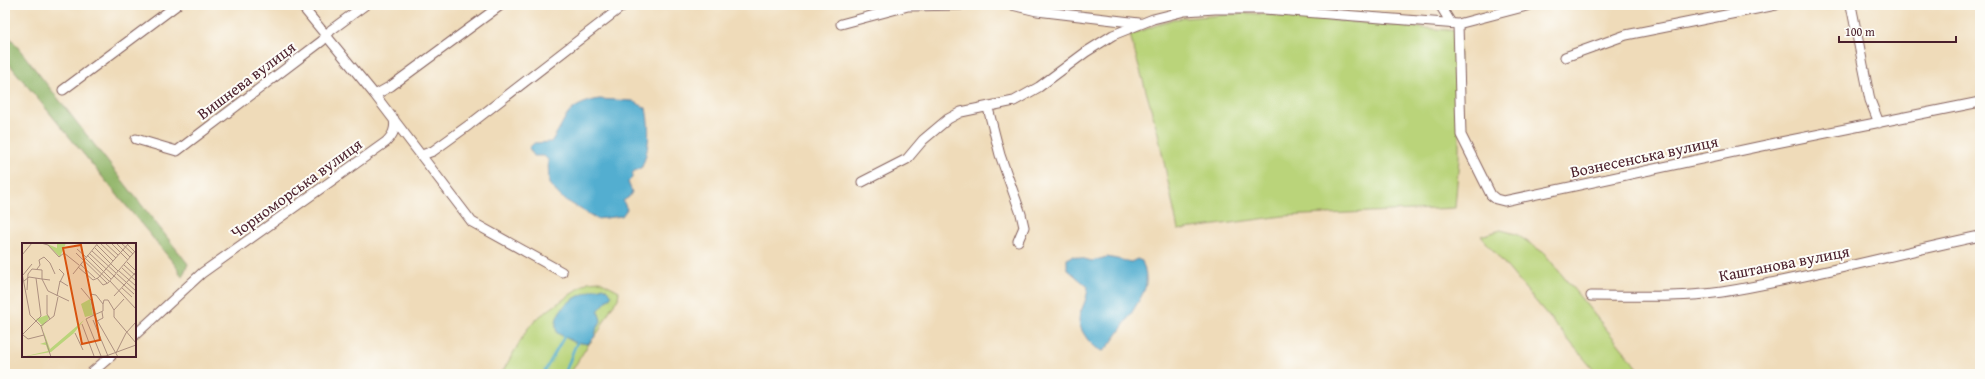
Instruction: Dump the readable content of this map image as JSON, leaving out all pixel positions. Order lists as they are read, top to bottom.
{
  "streets": {
    "street": [
      "Вишнева вулиця",
      "Вознесенська вулиця",
      "Чорноморська вулиця",
      "Каштанова вулиця"
    ]
  },
  "scale_bar": "100 m"
}
